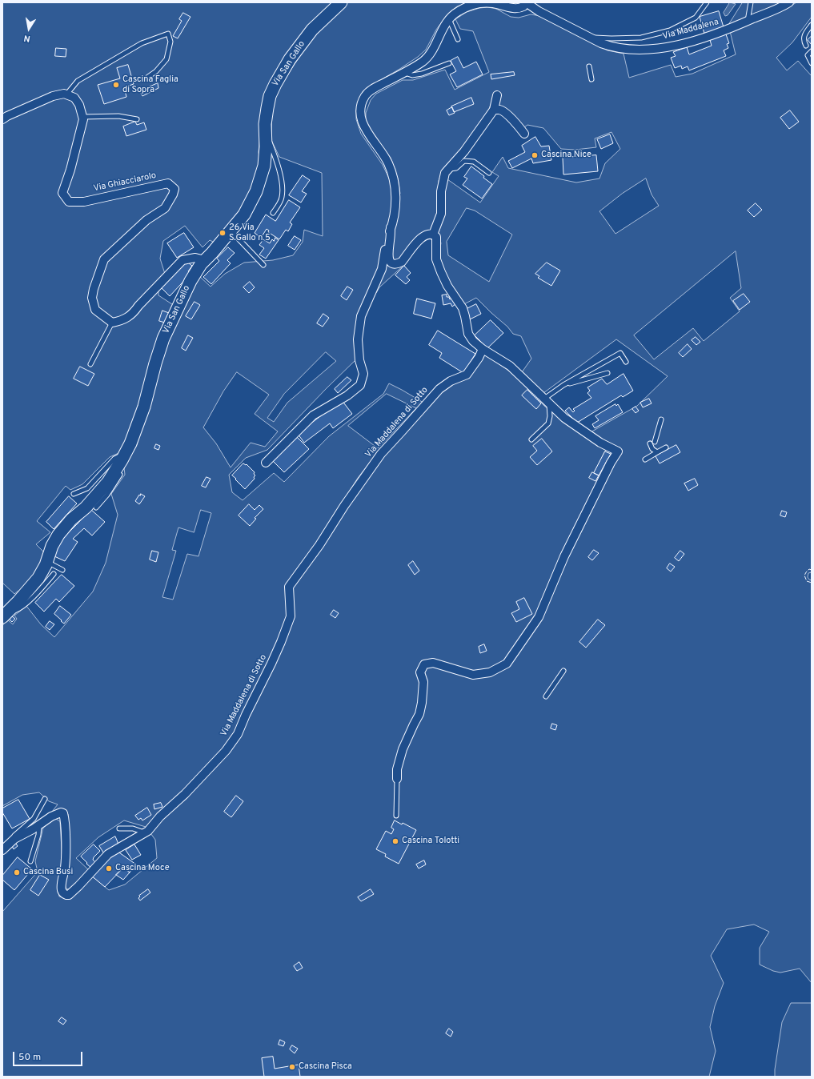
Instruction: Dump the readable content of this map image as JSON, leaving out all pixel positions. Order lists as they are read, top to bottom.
{
  "streets": {
    "street": [
      "Via Maddalena",
      "Via San Gallo",
      "Via Ghiacciarolo",
      "Via Maddalena di Sotto"
    ]
  },
  "places": [
    "Cascina Faglia di Sopra",
    "Cascina Nice",
    "26 Via S.Gallo n 5",
    "Cascina Tolotti",
    "Cascina Moce",
    "Cascina Busi",
    "Cascina Pisca"
  ],
  "scale_bar": "50 m",
  "north": "bottom"
}
